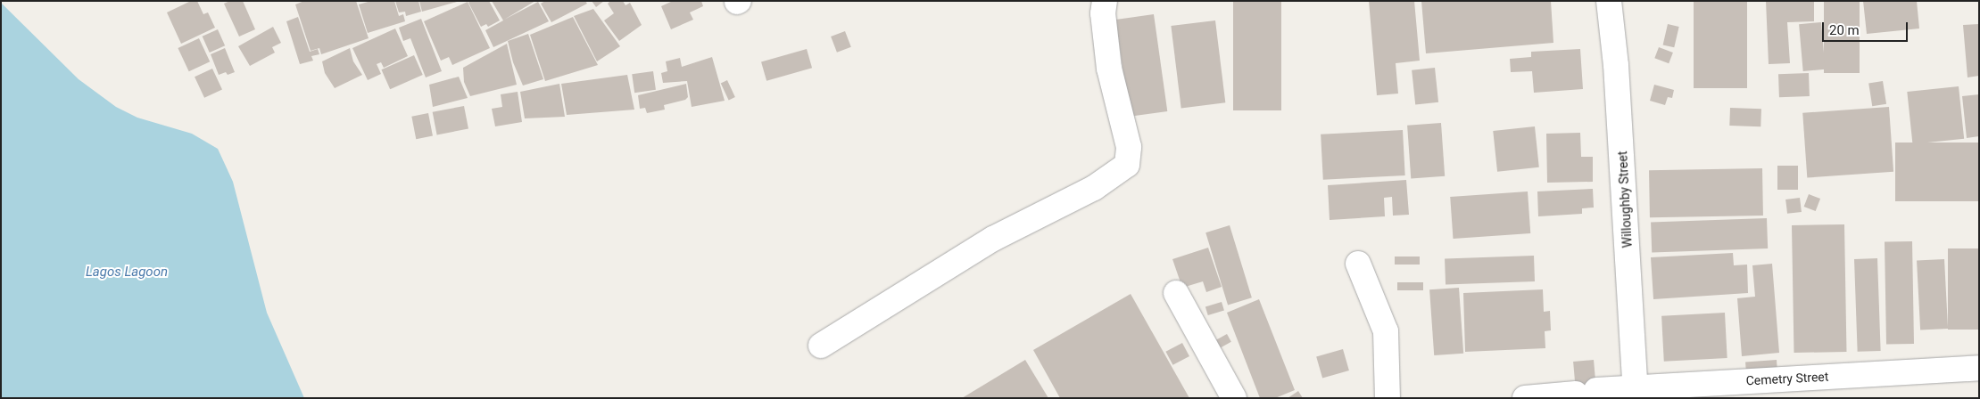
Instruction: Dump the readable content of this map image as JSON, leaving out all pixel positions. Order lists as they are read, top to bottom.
{
  "streets": {
    "street": ["Willoughby Street", "Cemetry Street"]
  },
  "crossings": [
    ["Willoughby Street", "Cemetry Street"]
  ],
  "water": ["Lagos Lagoon"],
  "scale_bar": "20 m"
}
